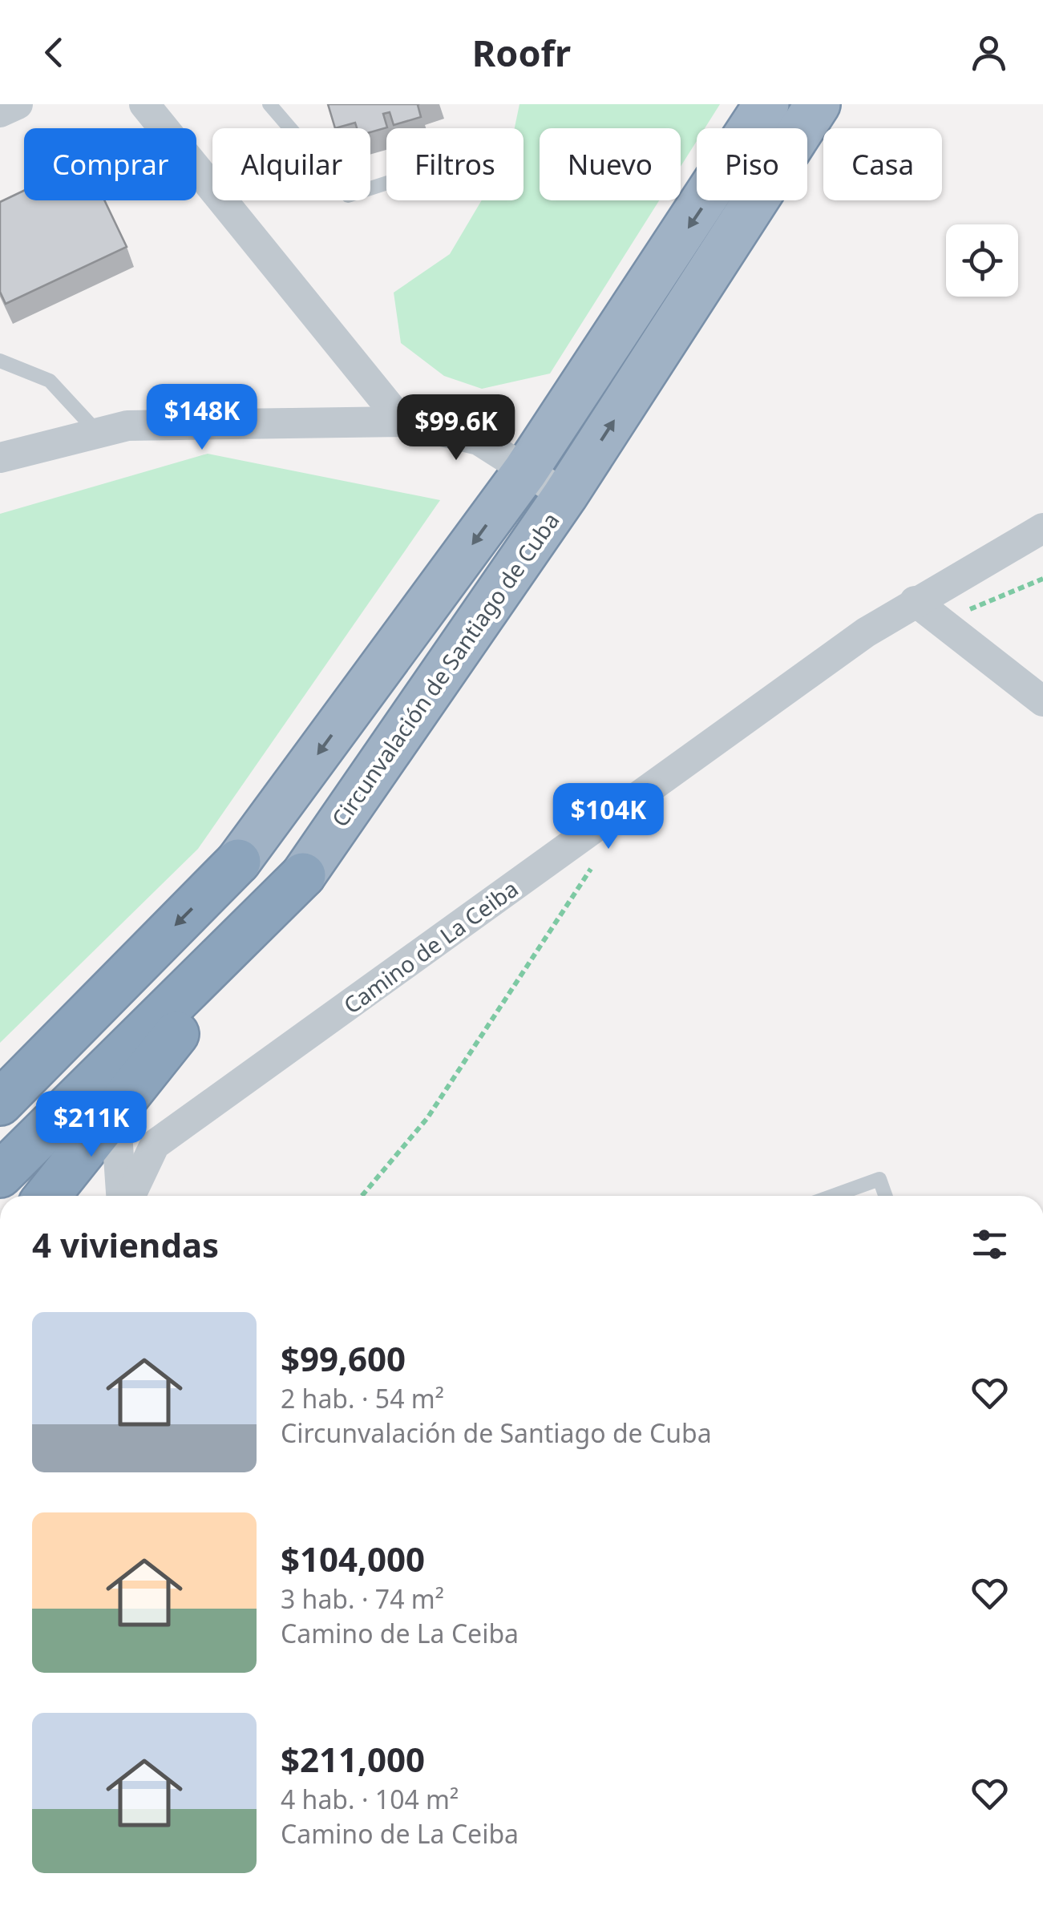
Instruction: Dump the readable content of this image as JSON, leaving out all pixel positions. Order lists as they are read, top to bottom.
{
  "streets": {
    "highway": ["Circunvalación de Santiago de Cuba"],
    "street": ["Camino de La Ceiba"]
  },
  "page": {
    "header": "Roofr",
    "chip": [
      "Comprar",
      "Alquilar",
      "Filtros",
      "Nuevo",
      "Piso",
      "Casa"
    ],
    "price": [
      "$148K",
      "$99.6K",
      "$104K",
      "$211K"
    ],
    "heading": "4 viviendas",
    "list": [
      {
        "name": "$99,600",
        "note": "2 hab. · 54 m² · Circunvalación de Santiago de Cuba"
      },
      {
        "name": "$104,000",
        "note": "3 hab. · 74 m² · Camino de La Ceiba"
      },
      {
        "name": "$211,000",
        "note": "4 hab. · 104 m² · Camino de La Ceiba"
      }
    ]
  }
}
